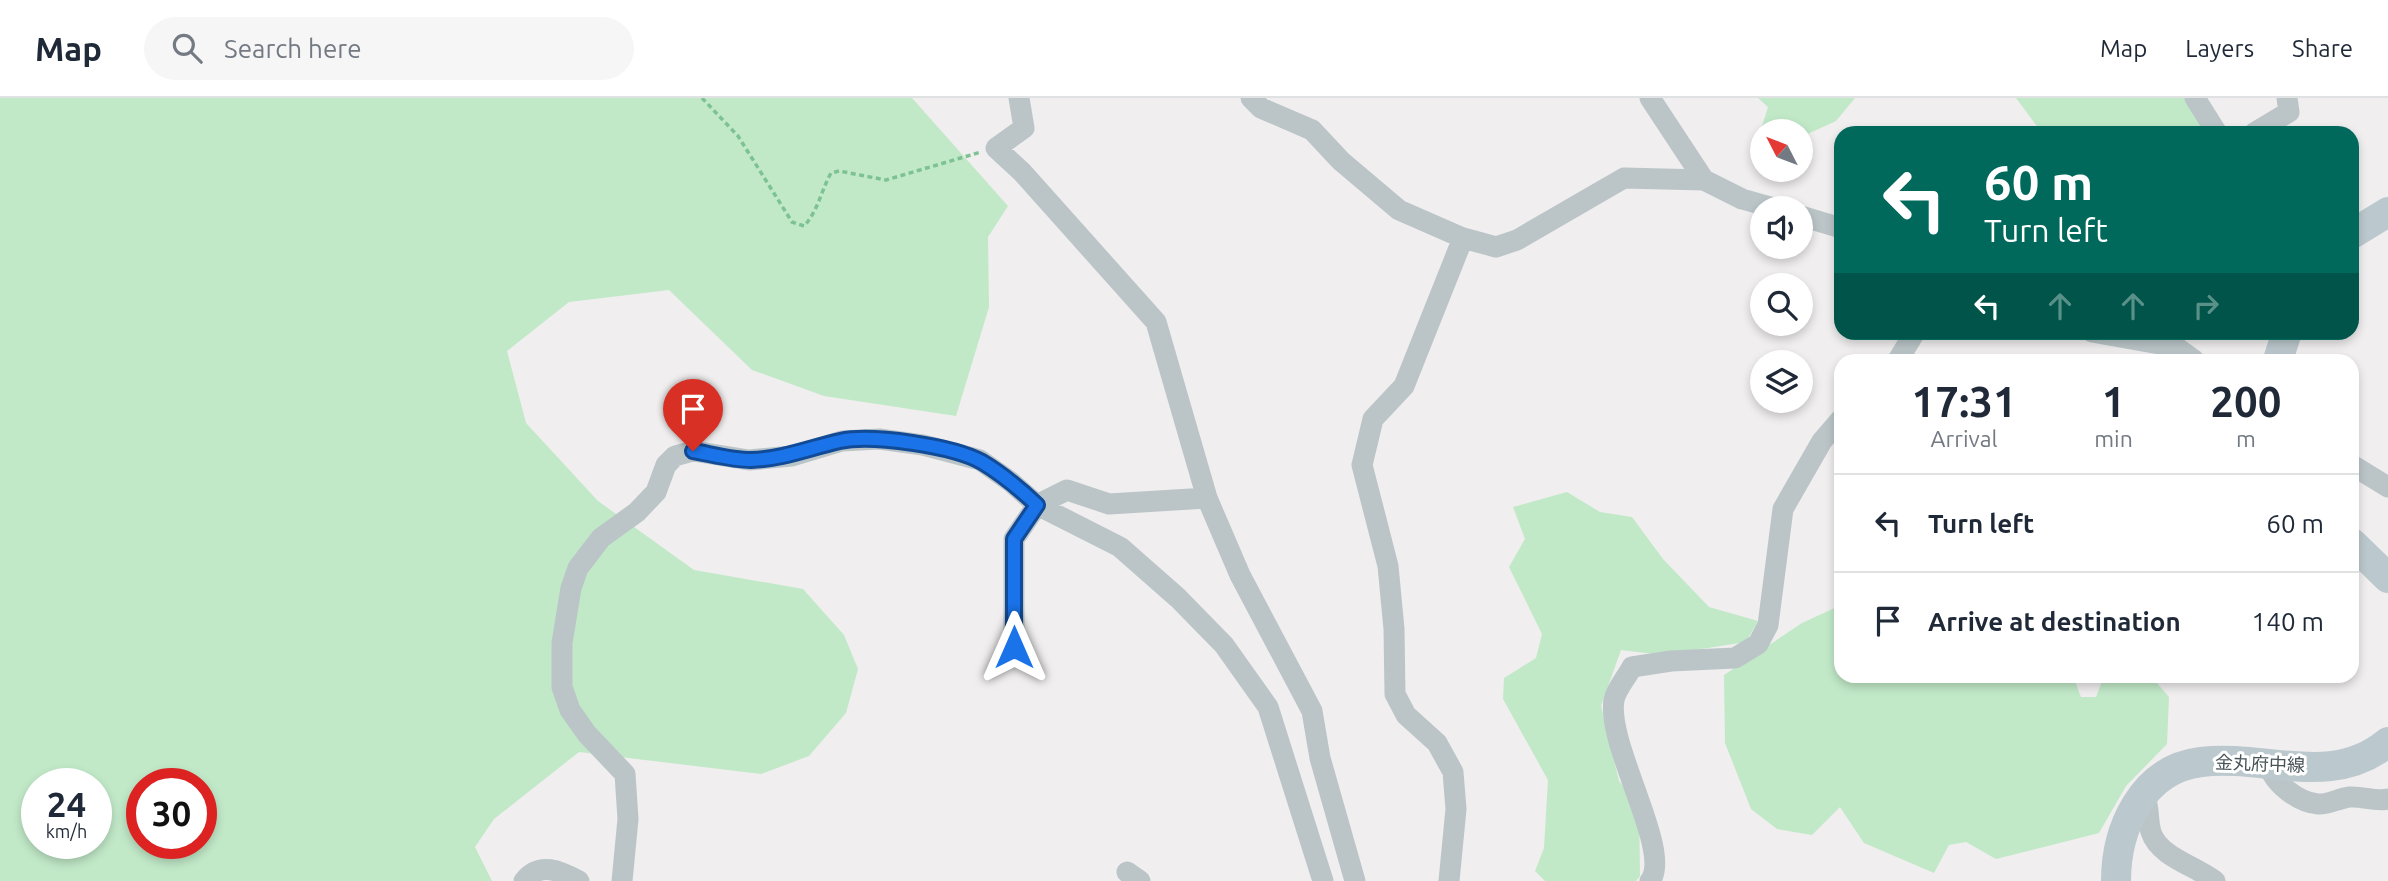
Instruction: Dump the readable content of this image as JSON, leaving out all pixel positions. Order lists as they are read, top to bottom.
{
  "streets": {
    "main road": ["金丸府中線"]
  },
  "north": "top left",
  "page": {
    "header": "Map",
    "search": "Search here",
    "nav": ["Map", "Layers", "Share"],
    "turn": ["60 m", "Turn left"],
    "eta": [
      "17:31",
      "Arrival",
      "1",
      "min",
      "200",
      "m"
    ],
    "list": [
      {
        "name": "Turn left",
        "value": "60 m"
      },
      {
        "name": "Arrive at destination",
        "value": "140 m"
      }
    ],
    "speed": "24 km/h",
    "limit": "30"
  }
}
